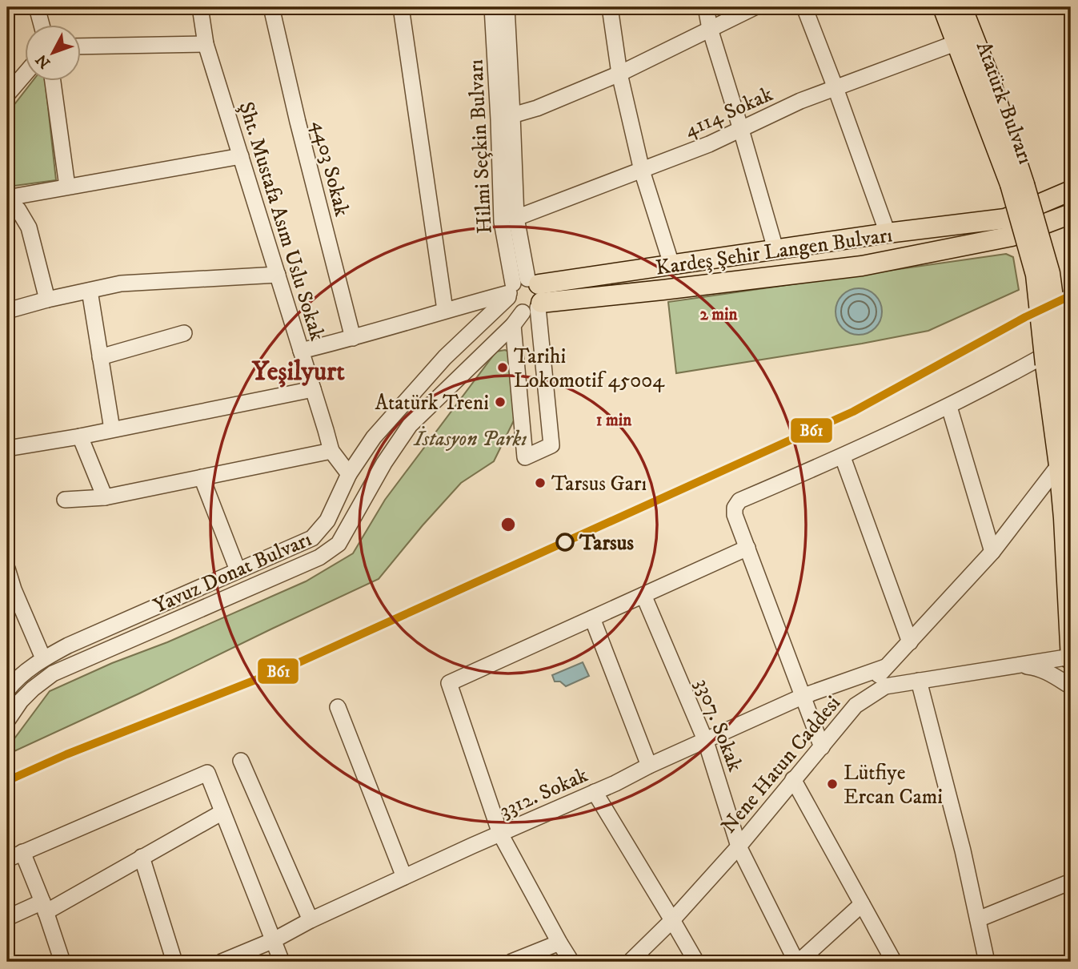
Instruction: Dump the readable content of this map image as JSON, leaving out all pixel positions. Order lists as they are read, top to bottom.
{
  "streets": {
    "main road": ["Atatürk Bulvarı", "Kardeş Şehir Langen Bulvarı"],
    "street": [
      "4114 Sokak",
      "Hilmi Seçkin Bulvarı",
      "4403 Sokak",
      "Şht. Mustafa Asım Uslu Sokak",
      "Yavuz Donat Bulvarı",
      "3307. Sokak",
      "Nene Hatun Caddesi",
      "3312. Sokak"
    ]
  },
  "crossings": [
    ["Atatürk Bulvarı", "4114 Sokak"],
    ["4114 Sokak", "Hilmi Seçkin Bulvarı"],
    ["Hilmi Seçkin Bulvarı", "Kardeş Şehir Langen Bulvarı"],
    ["Hilmi Seçkin Bulvarı", "Yavuz Donat Bulvarı"],
    ["Şht. Mustafa Asım Uslu Sokak", "Yavuz Donat Bulvarı"],
    ["Kardeş Şehir Langen Bulvarı", "Yavuz Donat Bulvarı"],
    ["3307. Sokak", "Nene Hatun Caddesi"],
    ["3307. Sokak", "3312. Sokak"]
  ],
  "districts": ["Yeşilyurt"],
  "parks": ["İstasyon Parkı"],
  "places": [
    "Tarihi Lokomotif 45004",
    "Atatürk Treni",
    "Tarsus Garı",
    "Tarsus",
    "Lütfiye Ercan Cami"
  ],
  "lines": ["transit line B61"],
  "north": "bottom left",
  "rings": ["2 min", "1 min"]
}
